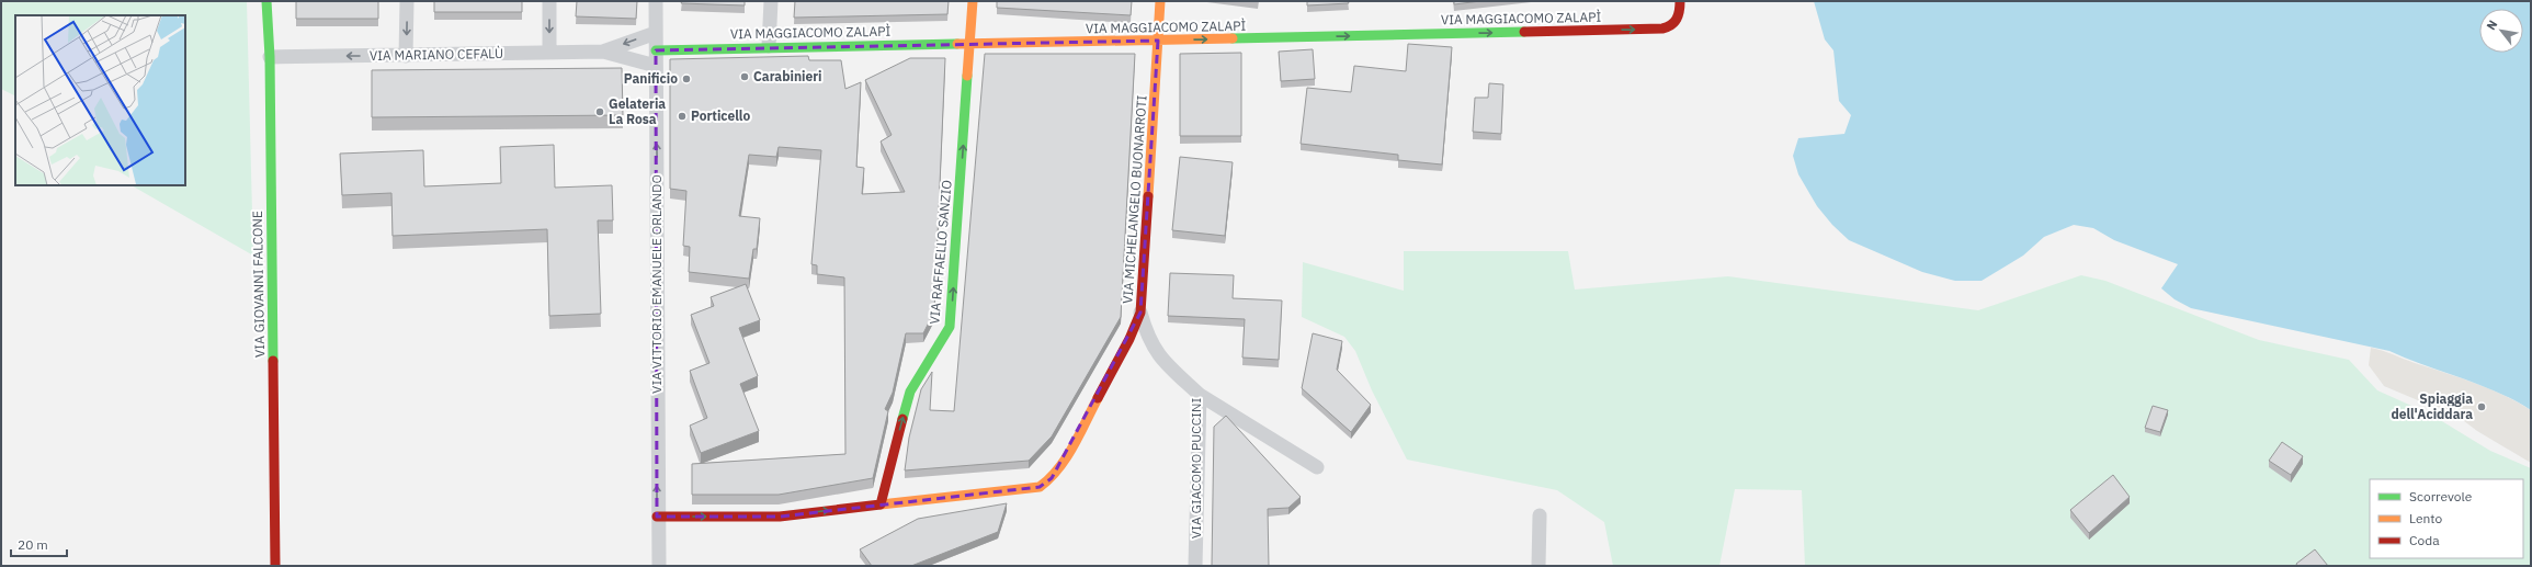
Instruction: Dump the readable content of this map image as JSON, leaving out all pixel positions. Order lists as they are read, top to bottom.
{
  "streets": {
    "street": [
      "VIA MAGGIACOMO ZALAPÌ",
      "VIA MARIANO CEFALÙ",
      "VIA MICHELANGELO BUONARROTI",
      "VIA RAFFAELLO SANZIO",
      "VIA GIOVANNI FALCONE",
      "VIA VITTORIO EMANUELE ORLANDO",
      "VIA GIACOMO PUCCINI"
    ]
  },
  "crossings": [
    ["VIA MAGGIACOMO ZALAPÌ", "VIA MICHELANGELO BUONARROTI"],
    ["VIA MAGGIACOMO ZALAPÌ", "VIA RAFFAELLO SANZIO"],
    ["VIA MAGGIACOMO ZALAPÌ", "VIA VITTORIO EMANUELE ORLANDO"],
    ["VIA MARIANO CEFALÙ", "VIA GIOVANNI FALCONE"],
    ["VIA MARIANO CEFALÙ", "VIA VITTORIO EMANUELE ORLANDO"],
    ["VIA MICHELANGELO BUONARROTI", "VIA RAFFAELLO SANZIO"],
    ["VIA MICHELANGELO BUONARROTI", "VIA GIACOMO PUCCINI"]
  ],
  "one_way": [
    "VIA MAGGIACOMO ZALAPÌ",
    "VIA MARIANO CEFALÙ",
    "VIA RAFFAELLO SANZIO",
    "VIA VITTORIO EMANUELE ORLANDO"
  ],
  "places": [
    "Carabinieri",
    "Panificio",
    "Gelateria La Rosa",
    "Porticello",
    "Spiaggia dell'Aciddara"
  ],
  "legend": ["Scorrevole", "Lento", "Coda"],
  "scale_bar": "20 m",
  "north": "top left"
}
